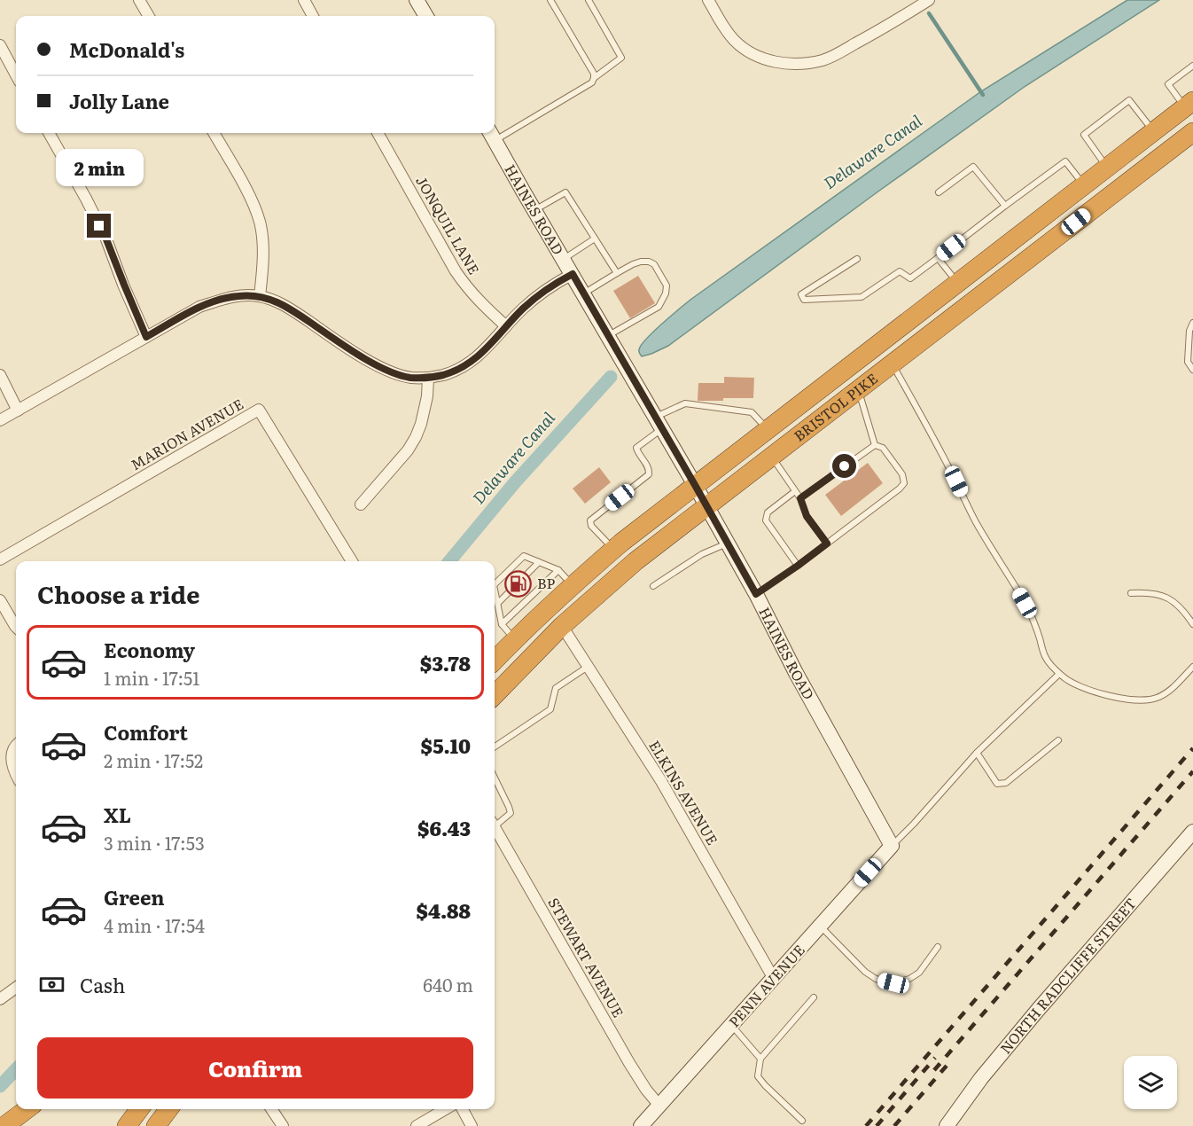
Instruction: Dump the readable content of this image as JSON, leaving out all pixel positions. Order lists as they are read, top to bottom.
{
  "streets": {
    "highway": ["BRISTOL PIKE"],
    "street": [
      "HAINES ROAD",
      "JONQUIL LANE",
      "MARION AVENUE",
      "ELKINS AVENUE",
      "STEWART AVENUE",
      "NORTH RADCLIFFE STREET",
      "PENN AVENUE"
    ]
  },
  "crossings": [
    ["HAINES ROAD", "BRISTOL PIKE"],
    ["HAINES ROAD", "PENN AVENUE"],
    ["BRISTOL PIKE", "ELKINS AVENUE"],
    ["ELKINS AVENUE", "PENN AVENUE"],
    ["STEWART AVENUE", "PENN AVENUE"]
  ],
  "water": ["Delaware Canal"],
  "places": {
    "fuel station": ["BP"]
  },
  "page": {
    "banner": ["McDonald's", "Jolly Lane"],
    "bubble": "2 min",
    "heading": "Choose a ride",
    "list": [
      {
        "name": "Economy",
        "note": "1 min · 17:51",
        "value": "$3.78"
      },
      {
        "name": "Comfort",
        "note": "2 min · 17:52",
        "value": "$5.10"
      },
      {
        "name": "XL",
        "note": "3 min · 17:53",
        "value": "$6.43"
      },
      {
        "name": "Green",
        "note": "4 min · 17:54",
        "value": "$4.88"
      }
    ],
    "pay": ["Cash", "640 m"],
    "buttons": "Confirm"
  }
}
